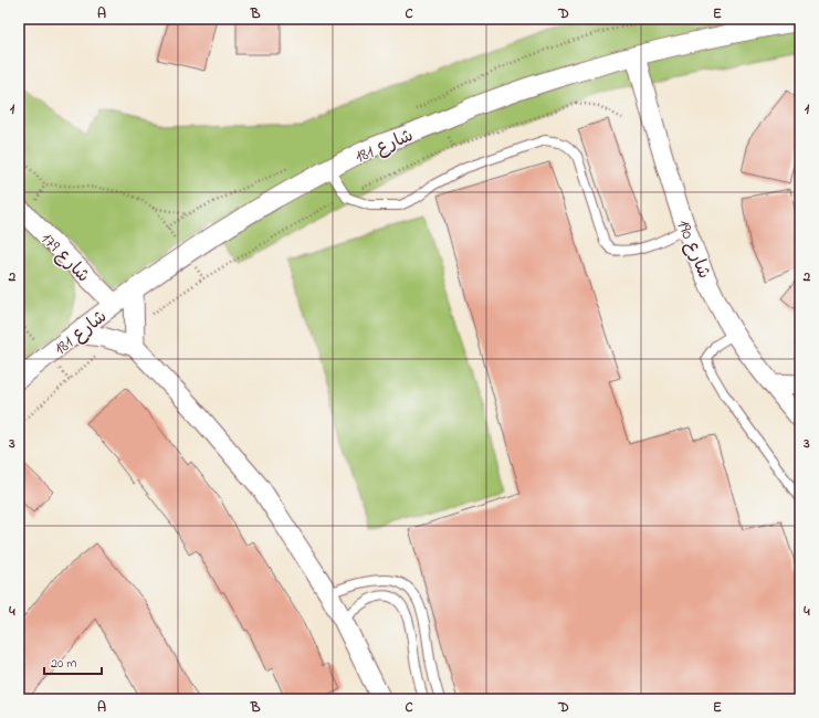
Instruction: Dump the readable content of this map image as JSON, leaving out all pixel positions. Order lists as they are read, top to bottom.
{
  "streets": {
    "street": ["شارع 181", "شارع 190", "شارع 179"]
  },
  "crossings": [
    ["شارع 181", "شارع 190"],
    ["شارع 181", "شارع 179"]
  ],
  "scale_bar": "20 m",
  "grid": {
    "columns": [
      "A",
      "B",
      "C",
      "D",
      "E"
    ],
    "rows": [
      "1",
      "2",
      "3",
      "4"
    ]
  }
}
